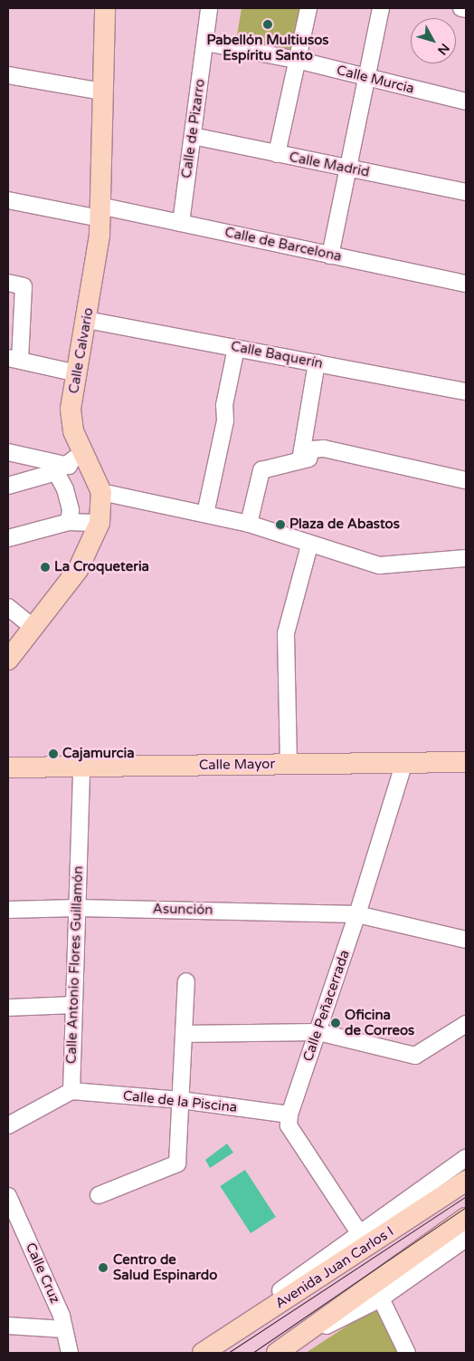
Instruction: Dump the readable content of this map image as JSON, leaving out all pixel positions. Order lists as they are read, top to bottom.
{
  "streets": {
    "main road": ["Calle Calvario", "Calle Mayor", "Avenida Juan Carlos I"],
    "street": [
      "Calle Murcia",
      "Calle de Pizarro",
      "Calle Madrid",
      "Calle de Barcelona",
      "Calle Baquerín",
      "Asunción",
      "Calle Antonio Flores Guillamón",
      "Calle Peñacerrada",
      "Calle de la Piscina",
      "Calle Cruz"
    ]
  },
  "crossings": [
    ["Calle Murcia", "Calle de Pizarro"],
    ["Calle de Pizarro", "Calle Madrid"],
    ["Calle de Pizarro", "Calle de Barcelona"],
    ["Calle de Barcelona", "Calle Calvario"],
    ["Calle Calvario", "Calle Baquerín"],
    ["Calle Mayor", "Calle Antonio Flores Guillamón"],
    ["Calle Mayor", "Calle Peñacerrada"],
    ["Asunción", "Calle Antonio Flores Guillamón"],
    ["Asunción", "Calle Peñacerrada"],
    ["Calle Antonio Flores Guillamón", "Calle de la Piscina"],
    ["Calle Peñacerrada", "Calle de la Piscina"]
  ],
  "places": [
    "Pabellón Multiusos Espíritu Santo",
    "Plaza de Abastos",
    "La Croqueteria",
    "Cajamurcia",
    "Oficina de Correos",
    "Centro de Salud Espinardo"
  ],
  "north": "bottom right"
}
